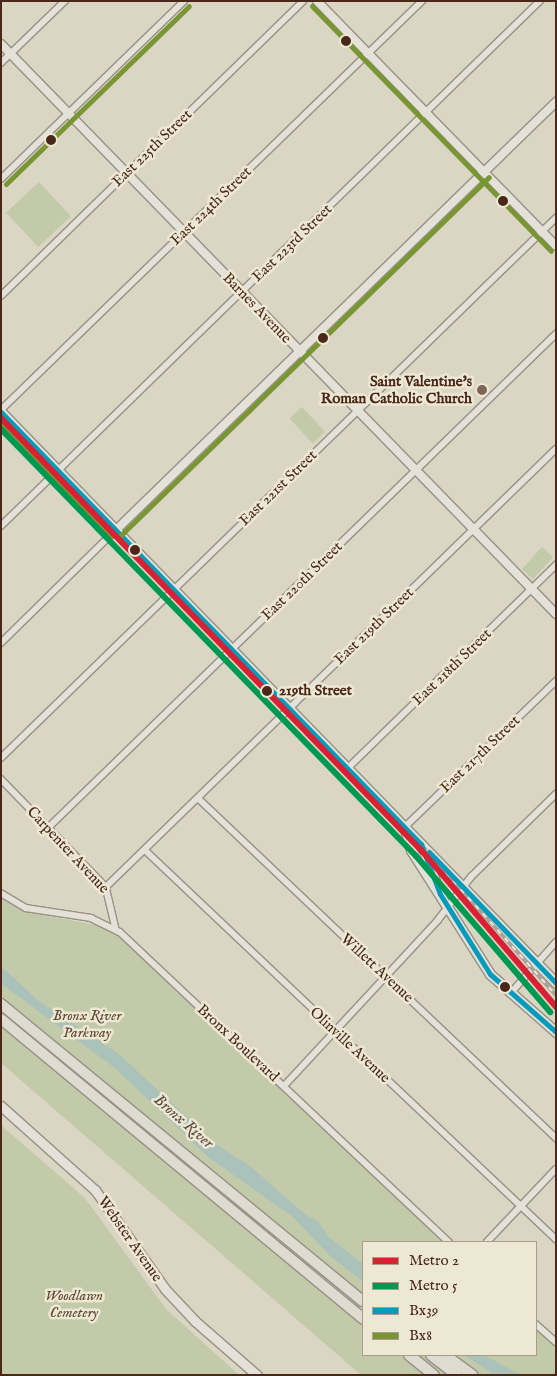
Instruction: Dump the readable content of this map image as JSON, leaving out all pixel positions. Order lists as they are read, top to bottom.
{
  "streets": {
    "main road": ["Webster Avenue"],
    "street": [
      "East 225th Street",
      "East 224th Street",
      "East 223rd Street",
      "Barnes Avenue",
      "East 221st Street",
      "East 220th Street",
      "East 219th Street",
      "East 218th Street",
      "East 217th Street",
      "Carpenter Avenue",
      "Willett Avenue",
      "Bronx Boulevard",
      "Olinville Avenue"
    ]
  },
  "crossings": [
    ["East 225th Street", "Barnes Avenue"],
    ["East 224th Street", "Barnes Avenue"],
    ["East 223rd Street", "Barnes Avenue"],
    ["Barnes Avenue", "East 221st Street"],
    ["Barnes Avenue", "East 220th Street"],
    ["Barnes Avenue", "East 219th Street"],
    ["Barnes Avenue", "East 218th Street"],
    ["East 220th Street", "Carpenter Avenue"],
    ["East 219th Street", "Carpenter Avenue"],
    ["East 219th Street", "Willett Avenue"],
    ["East 219th Street", "Olinville Avenue"],
    ["Carpenter Avenue", "Bronx Boulevard"]
  ],
  "water": ["Bronx River"],
  "parks": ["Bronx River Parkway", "Woodlawn Cemetery"],
  "places": ["Saint Valentine's Roman Catholic Church", "219th Street"],
  "lines": [
    "transit line Bx8",
    "transit line Bx39",
    "metro line 2",
    "metro line 5"
  ],
  "legend": [
    "Metro 2",
    "Metro 5",
    "Bx39",
    "Bx8"
  ]
}
